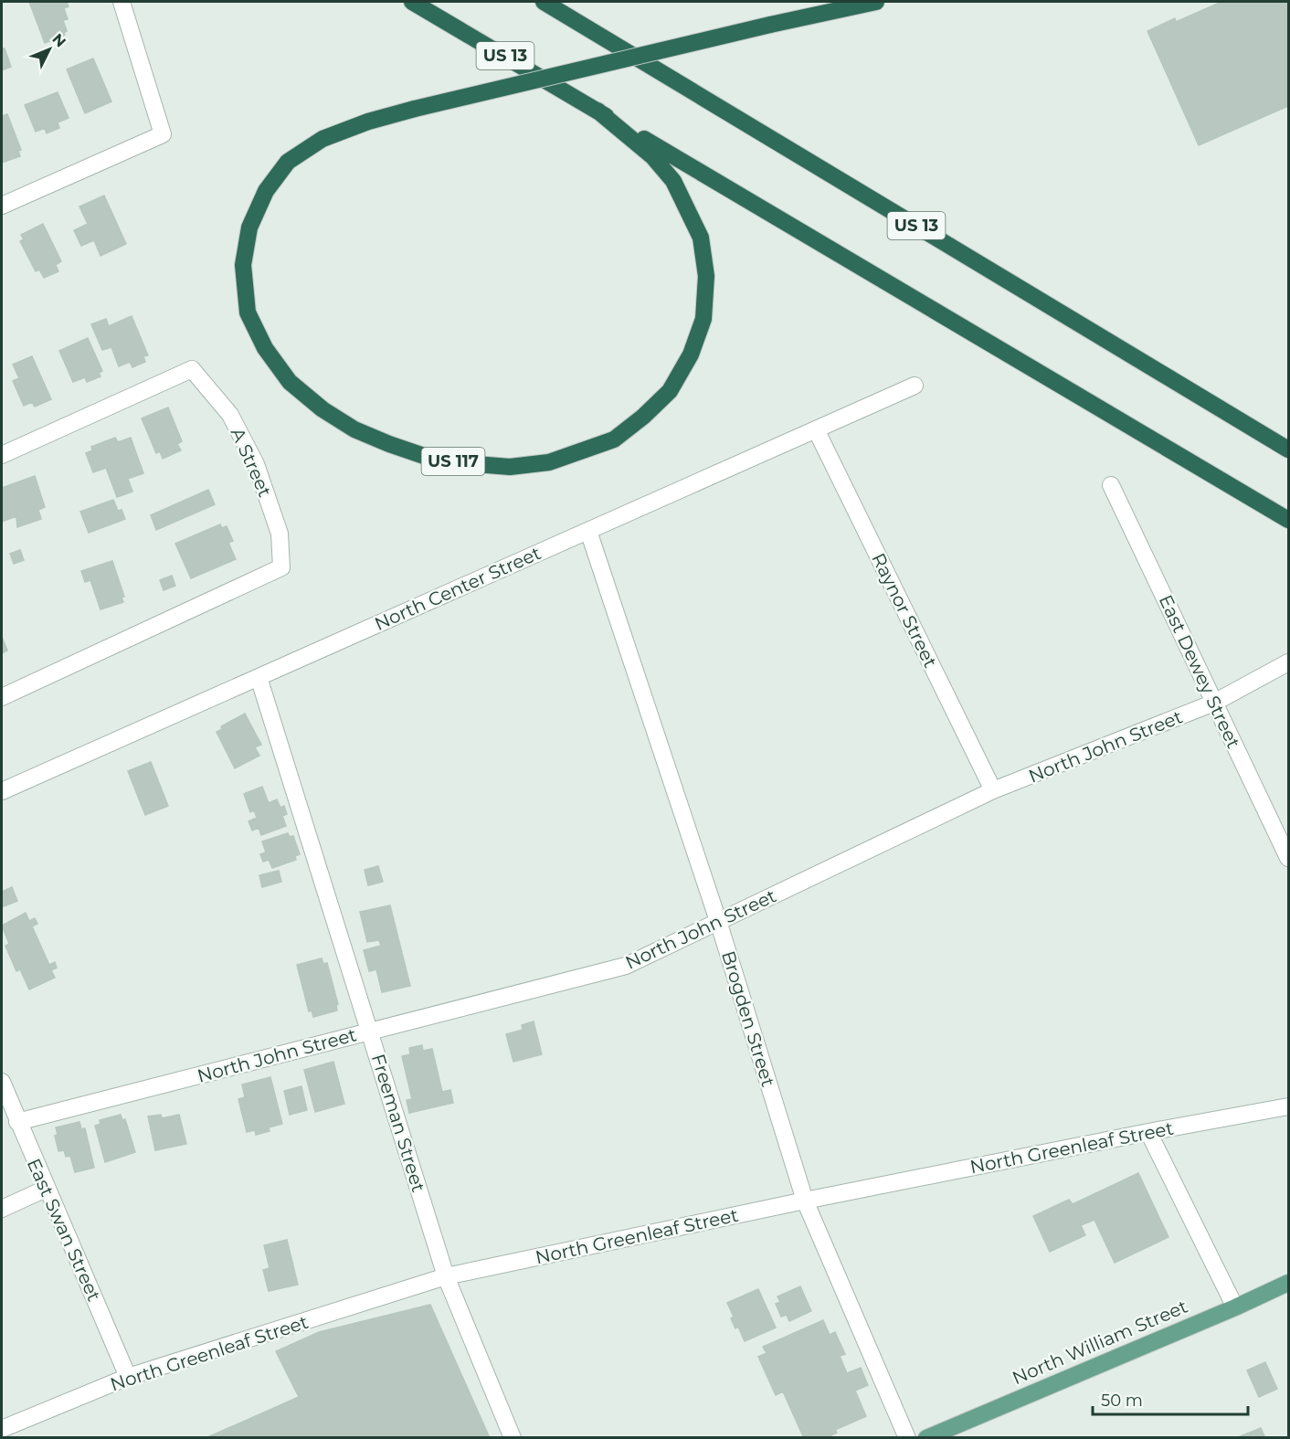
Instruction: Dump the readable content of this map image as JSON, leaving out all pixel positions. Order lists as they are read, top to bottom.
{
  "streets": {
    "highway": ["US 13", "US 117"],
    "main road": ["North William Street"],
    "street": [
      "A Street",
      "North Center Street",
      "Raynor Street",
      "East Dewey Street",
      "North John Street",
      "Brogden Street",
      "Freeman Street",
      "North Greenleaf Street",
      "East Swan Street"
    ]
  },
  "crossings": [
    ["US 13", "US 117"],
    ["North Center Street", "Raynor Street"],
    ["North Center Street", "Brogden Street"],
    ["North Center Street", "Freeman Street"],
    ["Raynor Street", "North John Street"],
    ["East Dewey Street", "North John Street"],
    ["North John Street", "Brogden Street"],
    ["North John Street", "Freeman Street"],
    ["North John Street", "East Swan Street"],
    ["Brogden Street", "North Greenleaf Street"],
    ["Freeman Street", "North Greenleaf Street"],
    ["North Greenleaf Street", "East Swan Street"]
  ],
  "scale_bar": "50 m",
  "north": "top right"
}
